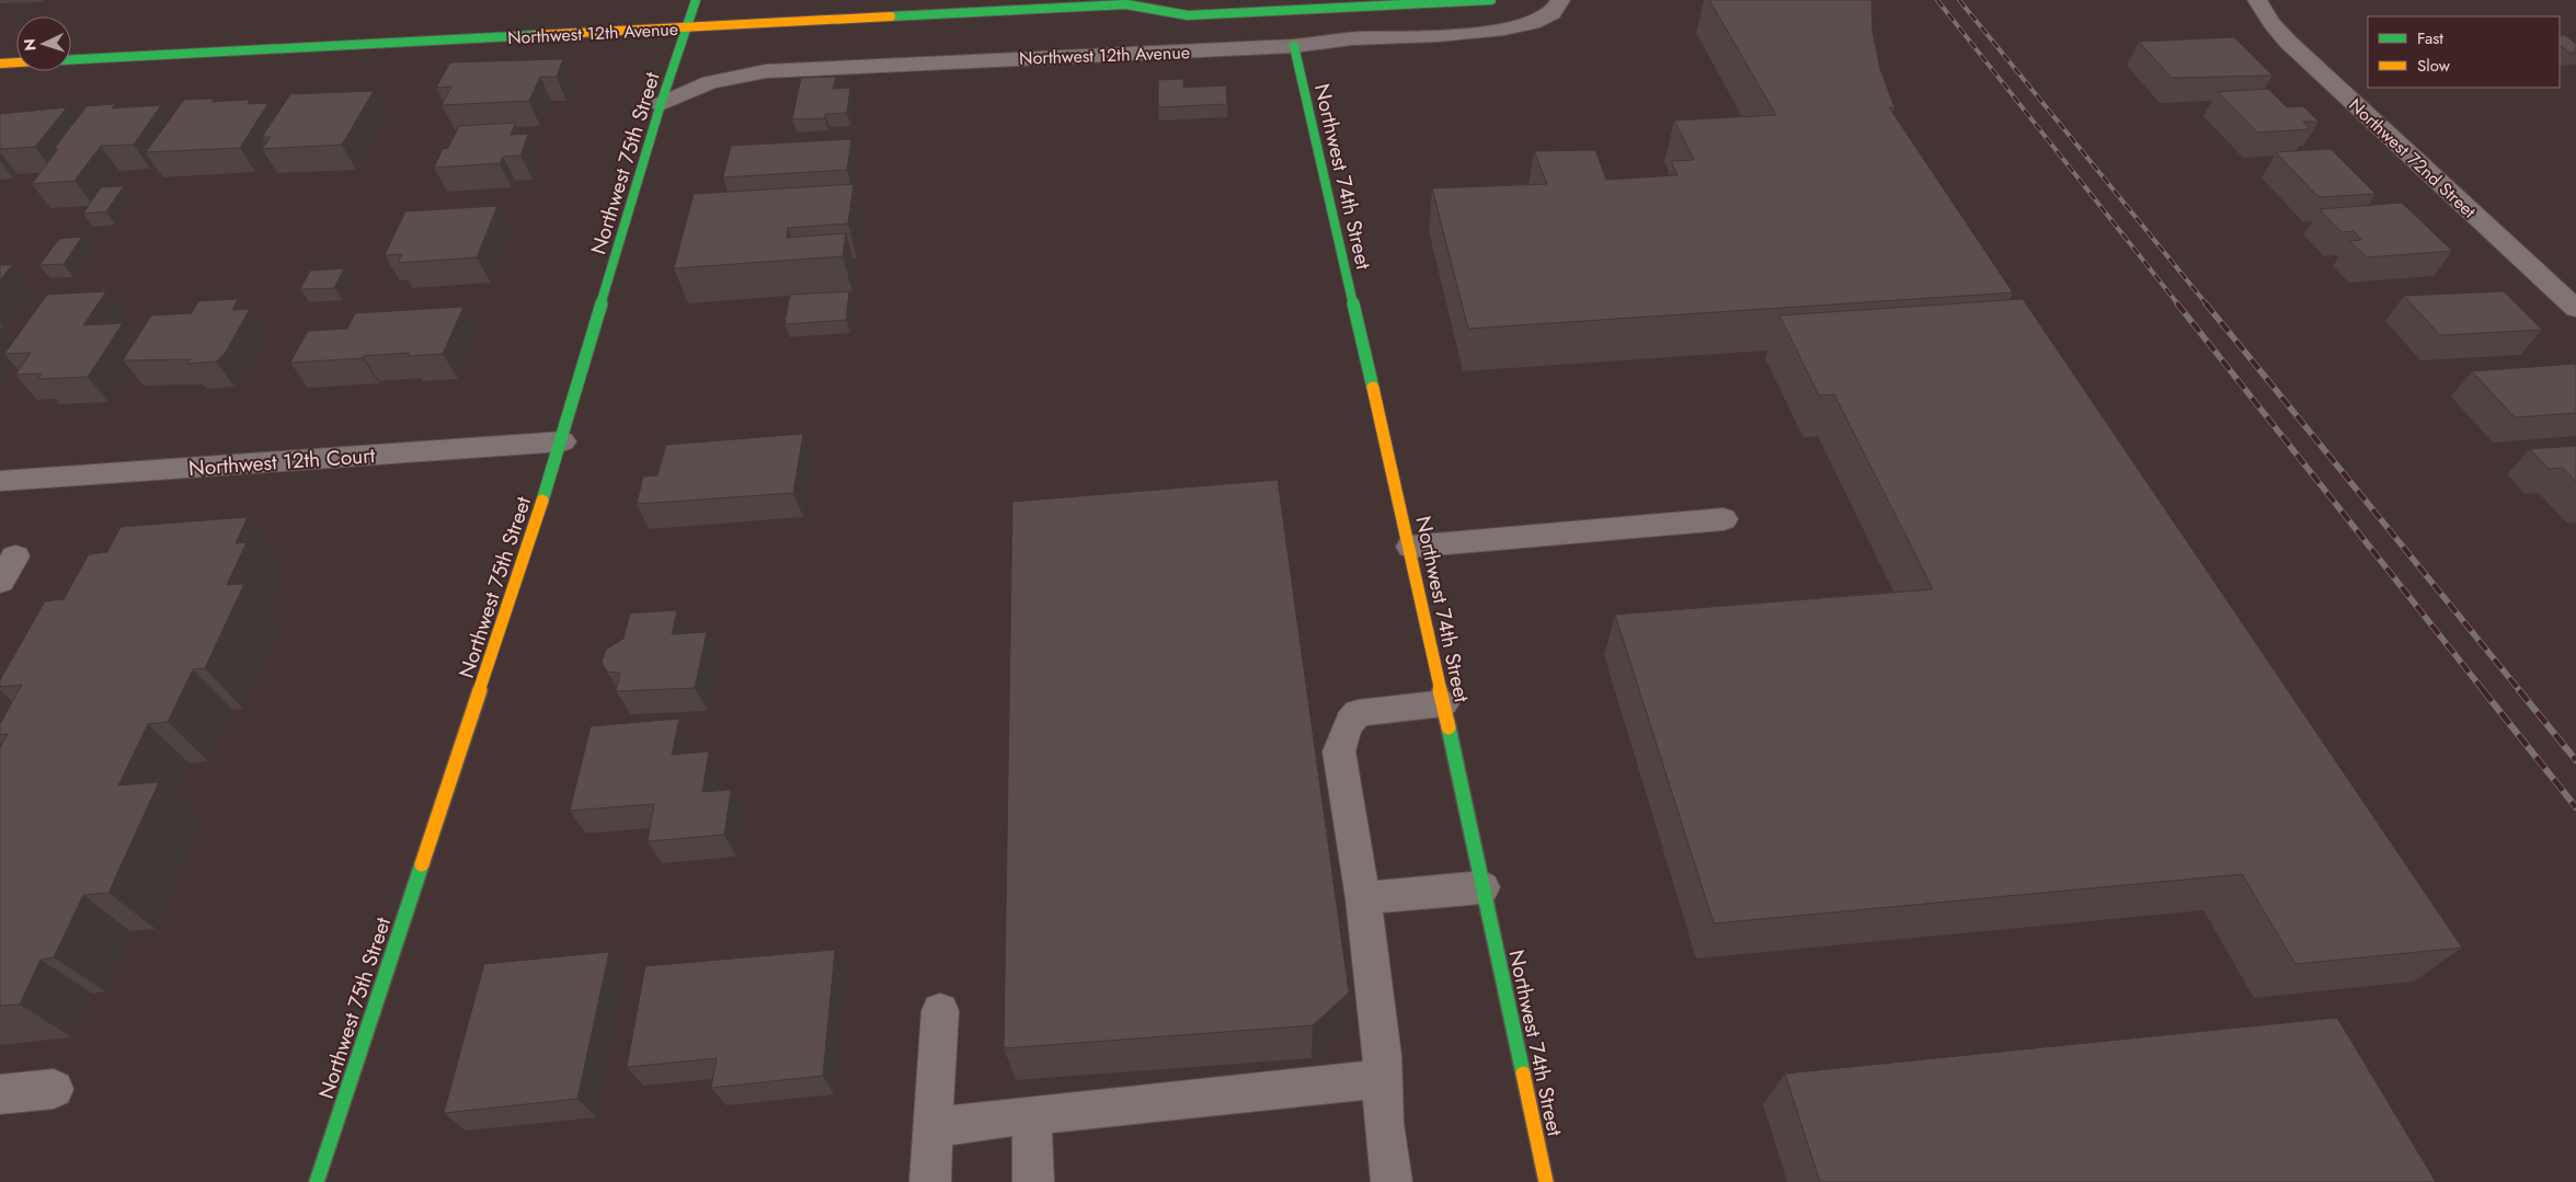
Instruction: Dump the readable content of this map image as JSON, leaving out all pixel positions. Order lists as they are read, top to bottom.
{
  "streets": {
    "street": [
      "Northwest 12th Avenue",
      "Northwest 72nd Street",
      "Northwest 75th Street",
      "Northwest 74th Street",
      "Northwest 12th Court"
    ]
  },
  "crossings": [
    ["Northwest 12th Avenue", "Northwest 75th Street"],
    ["Northwest 12th Avenue", "Northwest 74th Street"],
    ["Northwest 75th Street", "Northwest 12th Court"]
  ],
  "legend": ["Fast", "Slow"],
  "north": "left"
}
